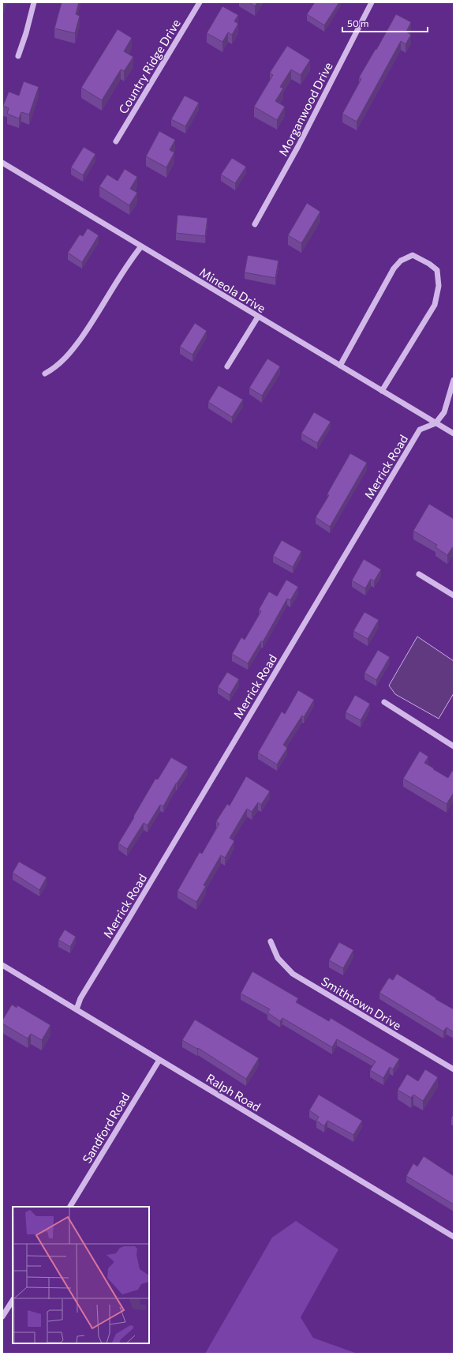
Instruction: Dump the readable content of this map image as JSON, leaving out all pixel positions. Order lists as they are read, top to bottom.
{
  "streets": {
    "street": [
      "Country Ridge Drive",
      "Morganwood Drive",
      "Mineola Drive",
      "Merrick Road",
      "Smithtown Drive",
      "Ralph Road",
      "Sandford Road"
    ]
  },
  "crossings": [
    ["Mineola Drive", "Merrick Road"],
    ["Merrick Road", "Ralph Road"],
    ["Ralph Road", "Sandford Road"]
  ],
  "scale_bar": "50 m"
}
